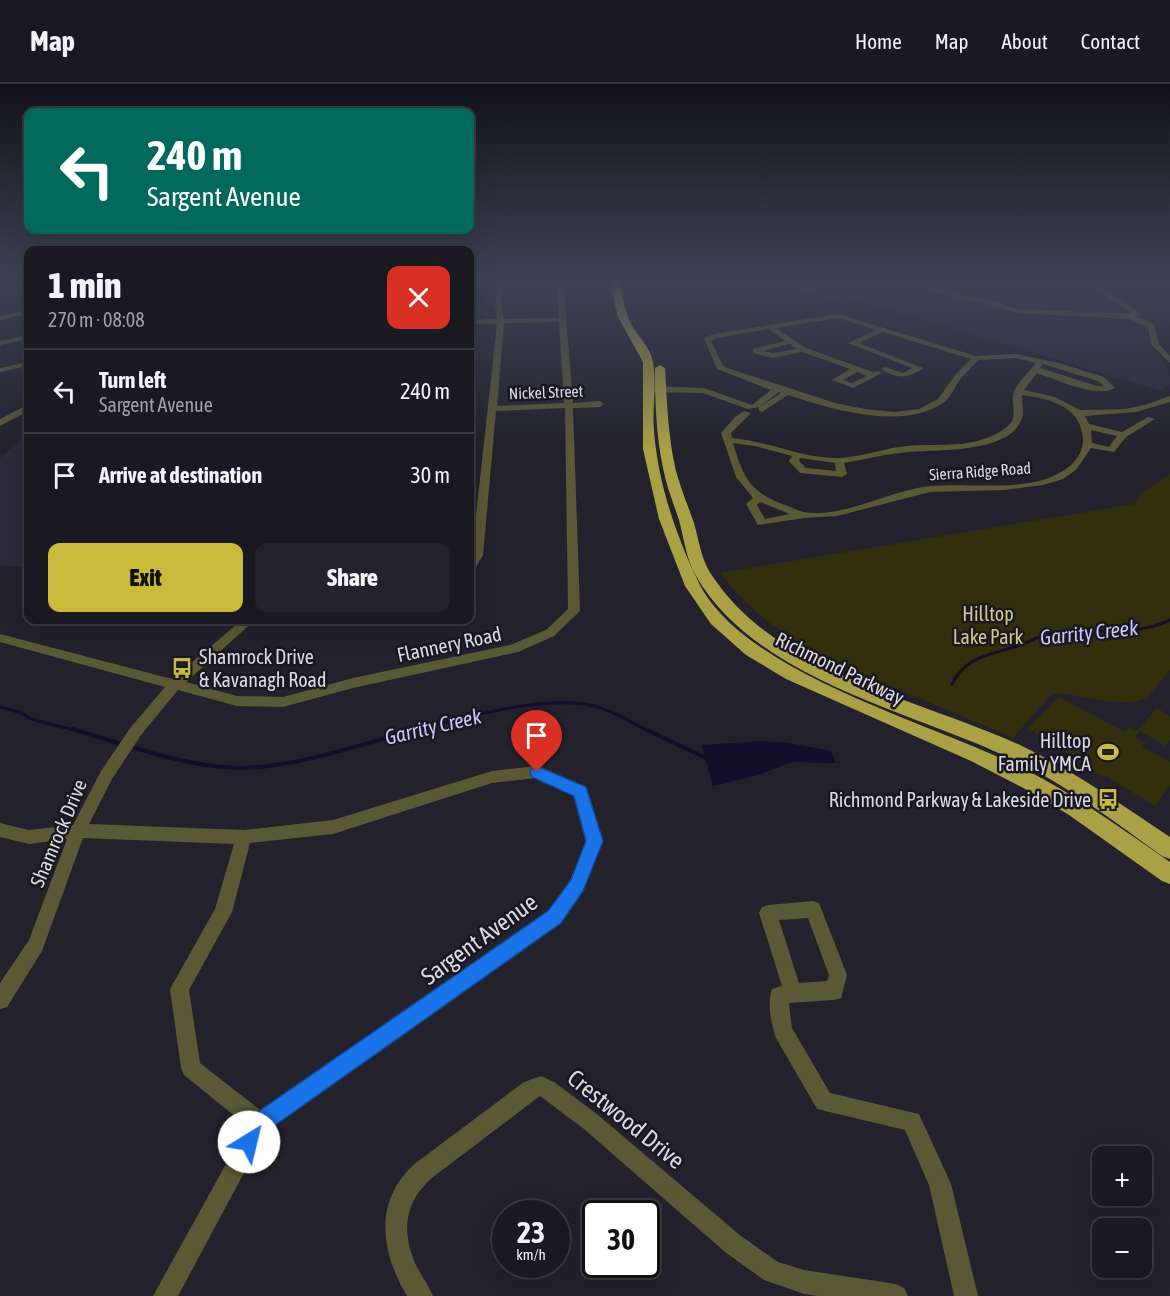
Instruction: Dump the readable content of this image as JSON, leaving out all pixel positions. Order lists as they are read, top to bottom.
{
  "streets": {
    "highway": ["Richmond Parkway"],
    "street": [
      "Nickel Street",
      "Sierra Ridge Road",
      "Flannery Road",
      "Shamrock Drive",
      "Sargent Avenue",
      "Crestwood Drive"
    ]
  },
  "crossings": [
    ["Nickel Street", "Flannery Road"],
    ["Flannery Road", "Shamrock Drive"],
    ["Shamrock Drive", "Sargent Avenue"]
  ],
  "water": ["Garrity Creek"],
  "parks": ["Hilltop Lake Park"],
  "places": {
    "bus stop": ["Shamrock Drive & Kavanagh Road", "Richmond Parkway & Lakeside Drive"],
    "sports": ["Hilltop Family YMCA"]
  },
  "page": {
    "header": "Map",
    "nav": [
      "Home",
      "Map",
      "About",
      "Contact"
    ],
    "turn": ["240 m", "Sargent Avenue"],
    "heading": ["1 min", "270 m · 08:08"],
    "list": [
      {
        "name": "Turn left",
        "note": "Sargent Avenue",
        "value": "240 m"
      },
      {
        "name": "Arrive at destination",
        "value": "30 m"
      }
    ],
    "buttons": ["Exit", "Share"],
    "map_buttons": ["+", "−"],
    "speed": "23 km/h",
    "limit": "30"
  }
}
